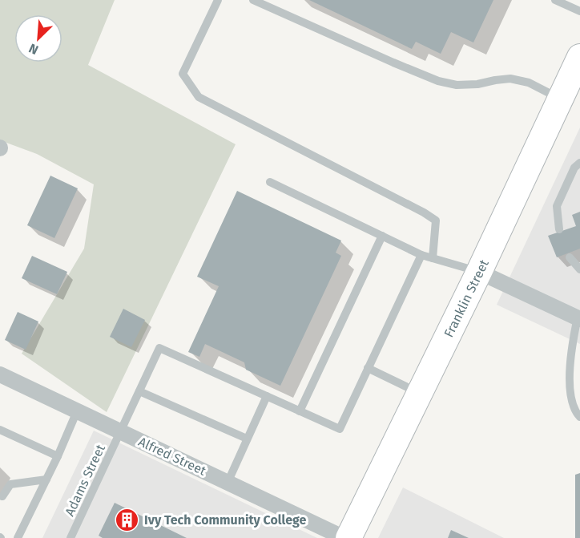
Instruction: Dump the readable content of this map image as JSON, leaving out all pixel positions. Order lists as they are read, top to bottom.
{
  "streets": {
    "main road": ["Franklin Street"],
    "street": ["Alfred Street"],
    "lane": ["Adams Street"]
  },
  "crossings": [
    ["Alfred Street", "Adams Street"]
  ],
  "places": {
    "building": ["Ivy Tech Community College"]
  },
  "north": "bottom left"
}
